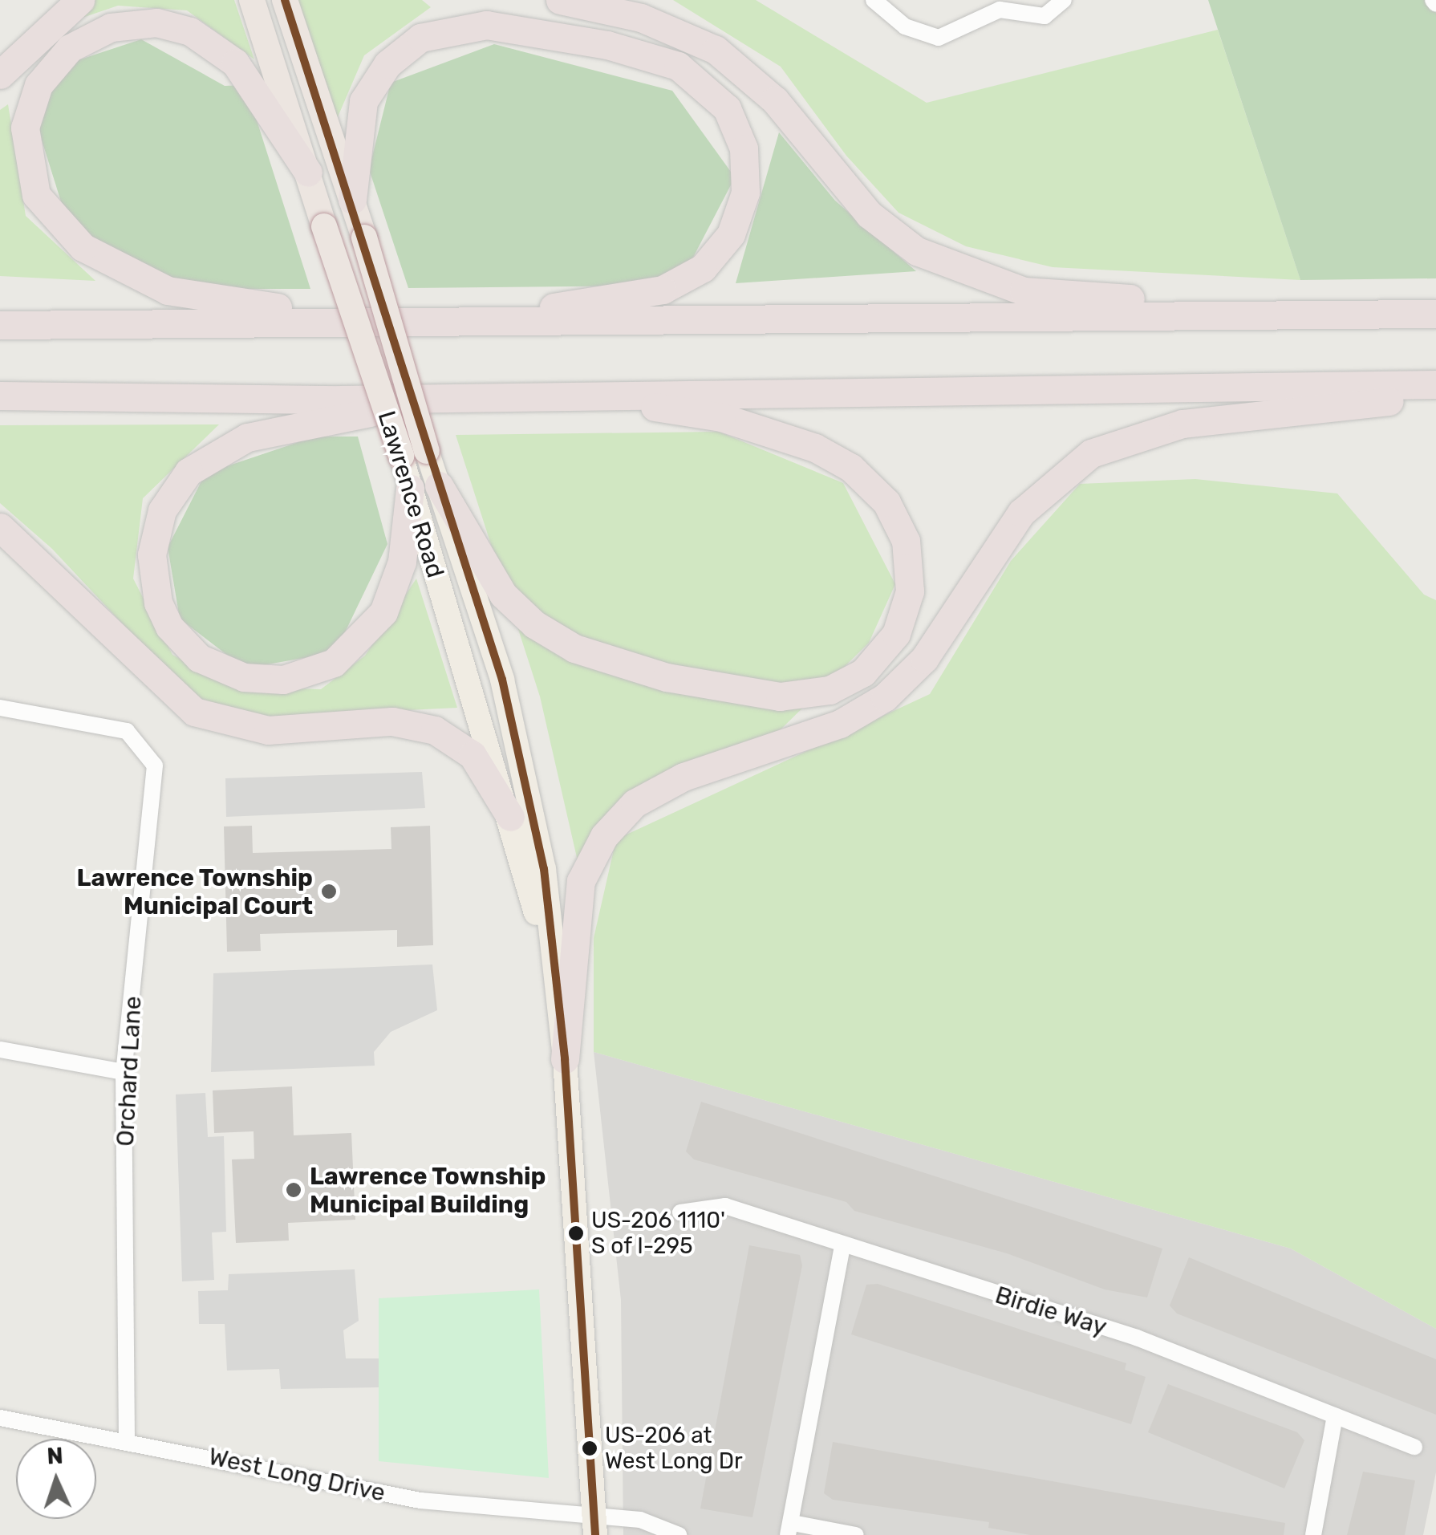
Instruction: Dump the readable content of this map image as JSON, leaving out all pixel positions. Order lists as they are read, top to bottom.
{
  "streets": {
    "highway": ["Lawrence Road"],
    "street": ["Orchard Lane", "Birdie Way", "West Long Drive"]
  },
  "crossings": [
    ["Lawrence Road", "West Long Drive"],
    ["Orchard Lane", "West Long Drive"]
  ],
  "places": [
    "Lawrence Township Municipal Court",
    "Lawrence Township Municipal Building",
    "US-206 1110' S of I-295",
    "US-206 at West Long Dr"
  ],
  "north": "top"
}
